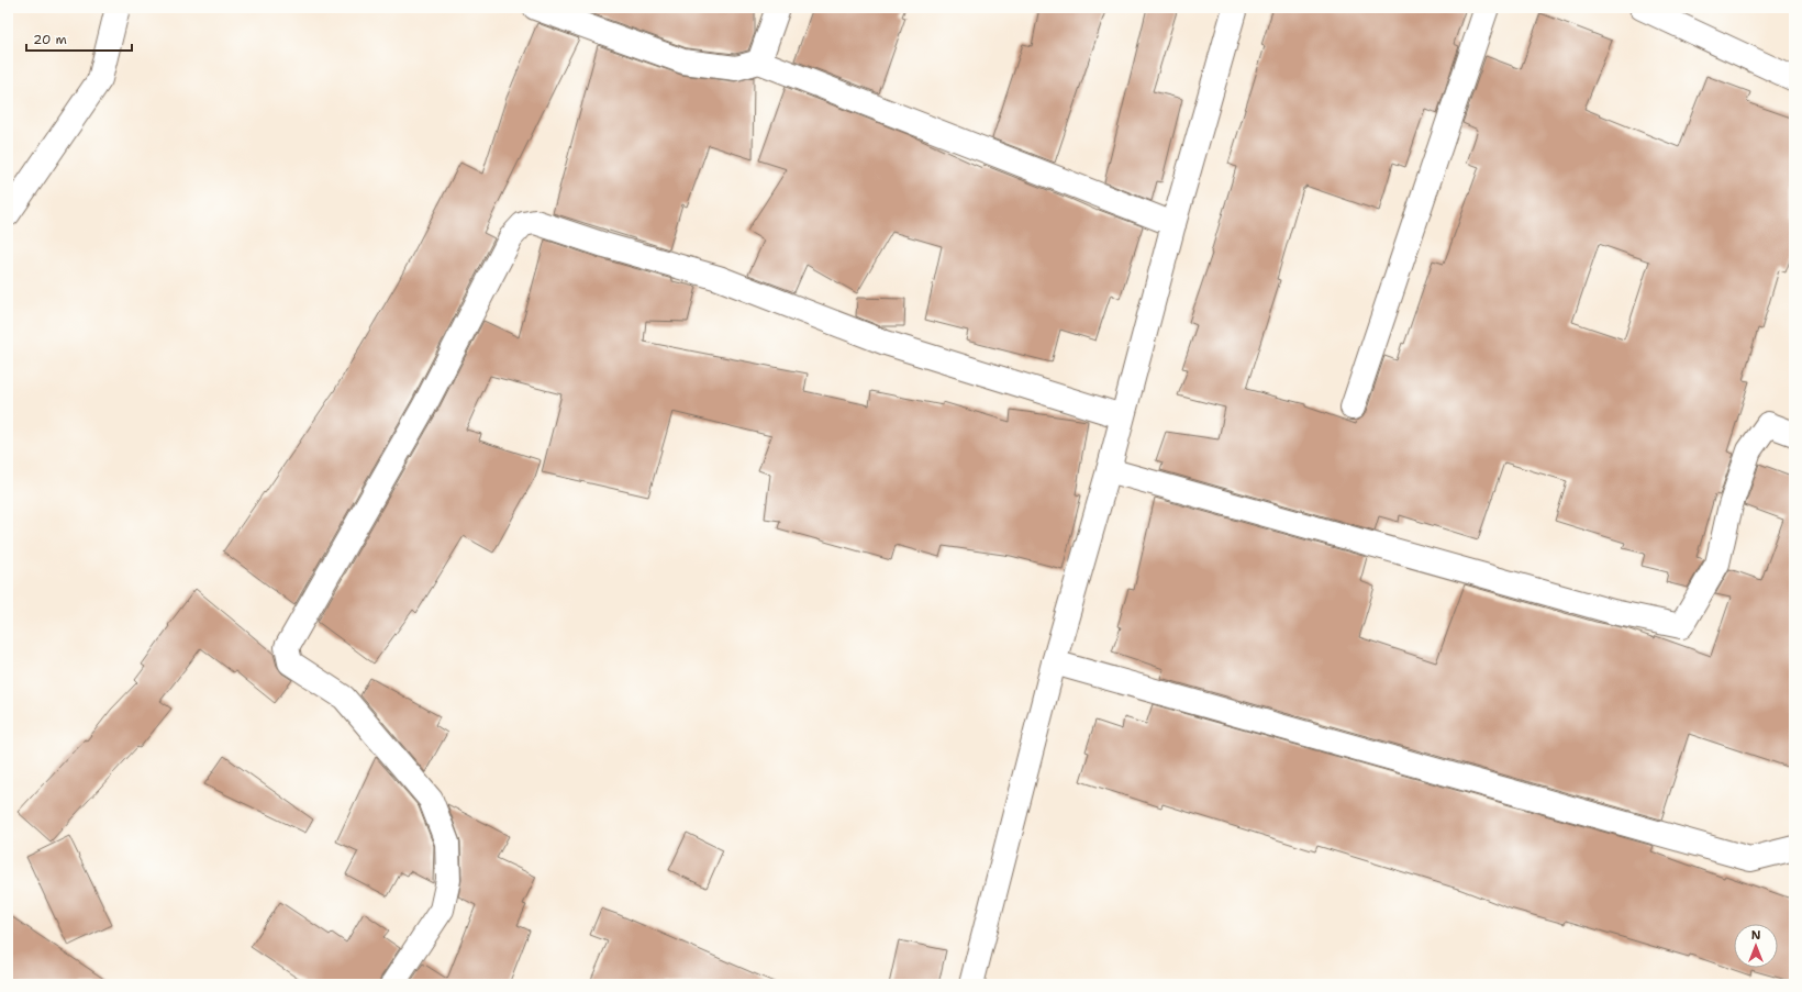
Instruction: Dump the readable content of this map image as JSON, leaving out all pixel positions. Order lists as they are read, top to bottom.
{
  "scale_bar": "20 m",
  "north": "top"
}
